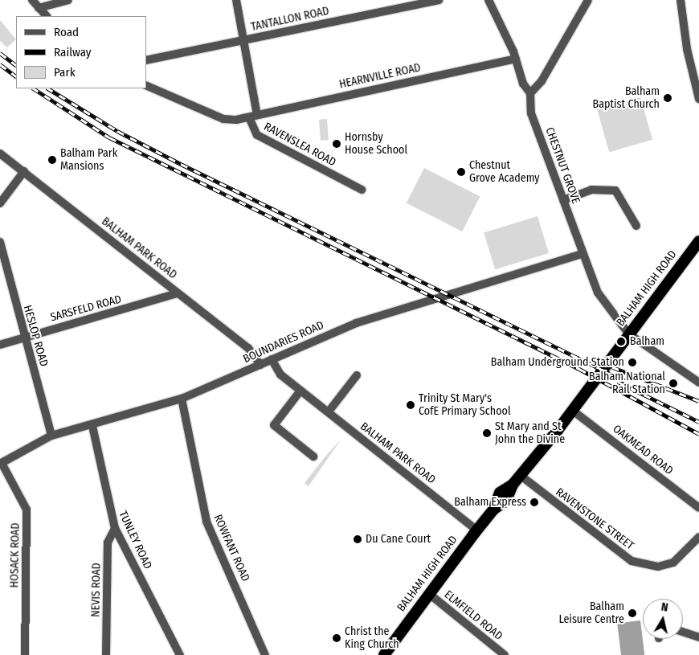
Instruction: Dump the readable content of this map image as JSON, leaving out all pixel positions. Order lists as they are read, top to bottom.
{
  "streets": {
    "highway": ["BALHAM HIGH ROAD"],
    "street": [
      "TANTALLON ROAD",
      "HEARNVILLE ROAD",
      "RAVENSLEA ROAD",
      "CHESTNUT GROVE",
      "BALHAM PARK ROAD",
      "SARSFELD ROAD",
      "HESLOP ROAD",
      "BOUNDARIES ROAD",
      "OAKMEAD ROAD",
      "RAVENSTONE STREET",
      "TUNLEY ROAD",
      "ROWFANT ROAD",
      "HOSACK ROAD",
      "NEVIS ROAD",
      "ELMFIELD ROAD"
    ]
  },
  "crossings": [
    ["TANTALLON ROAD", "RAVENSLEA ROAD"],
    ["HEARNVILLE ROAD", "RAVENSLEA ROAD"],
    ["HEARNVILLE ROAD", "CHESTNUT GROVE"],
    ["CHESTNUT GROVE", "BALHAM HIGH ROAD"],
    ["CHESTNUT GROVE", "BOUNDARIES ROAD"],
    ["BALHAM PARK ROAD", "BALHAM HIGH ROAD"],
    ["BALHAM PARK ROAD", "SARSFELD ROAD"],
    ["BALHAM PARK ROAD", "BOUNDARIES ROAD"],
    ["BALHAM HIGH ROAD", "OAKMEAD ROAD"],
    ["BALHAM HIGH ROAD", "RAVENSTONE STREET"],
    ["BALHAM HIGH ROAD", "ELMFIELD ROAD"],
    ["SARSFELD ROAD", "HESLOP ROAD"],
    ["HESLOP ROAD", "BOUNDARIES ROAD"],
    ["BOUNDARIES ROAD", "TUNLEY ROAD"],
    ["BOUNDARIES ROAD", "ROWFANT ROAD"],
    ["BOUNDARIES ROAD", "HOSACK ROAD"],
    ["TUNLEY ROAD", "NEVIS ROAD"]
  ],
  "places": [
    "Balham Baptist Church",
    "Hornsby House School",
    "Balham Park Mansions",
    "Chestnut Grove Academy",
    "Balham",
    "Balham Underground Station",
    "Balham National Rail Station",
    "Trinity St Mary's CofE Primary School",
    "St Mary and St John the Divine",
    "Balham Express",
    "Du Cane Court",
    "Balham Leisure Centre",
    "Christ the King Church"
  ],
  "legend": ["Road", "Railway", "Park"],
  "north": "top"
}
